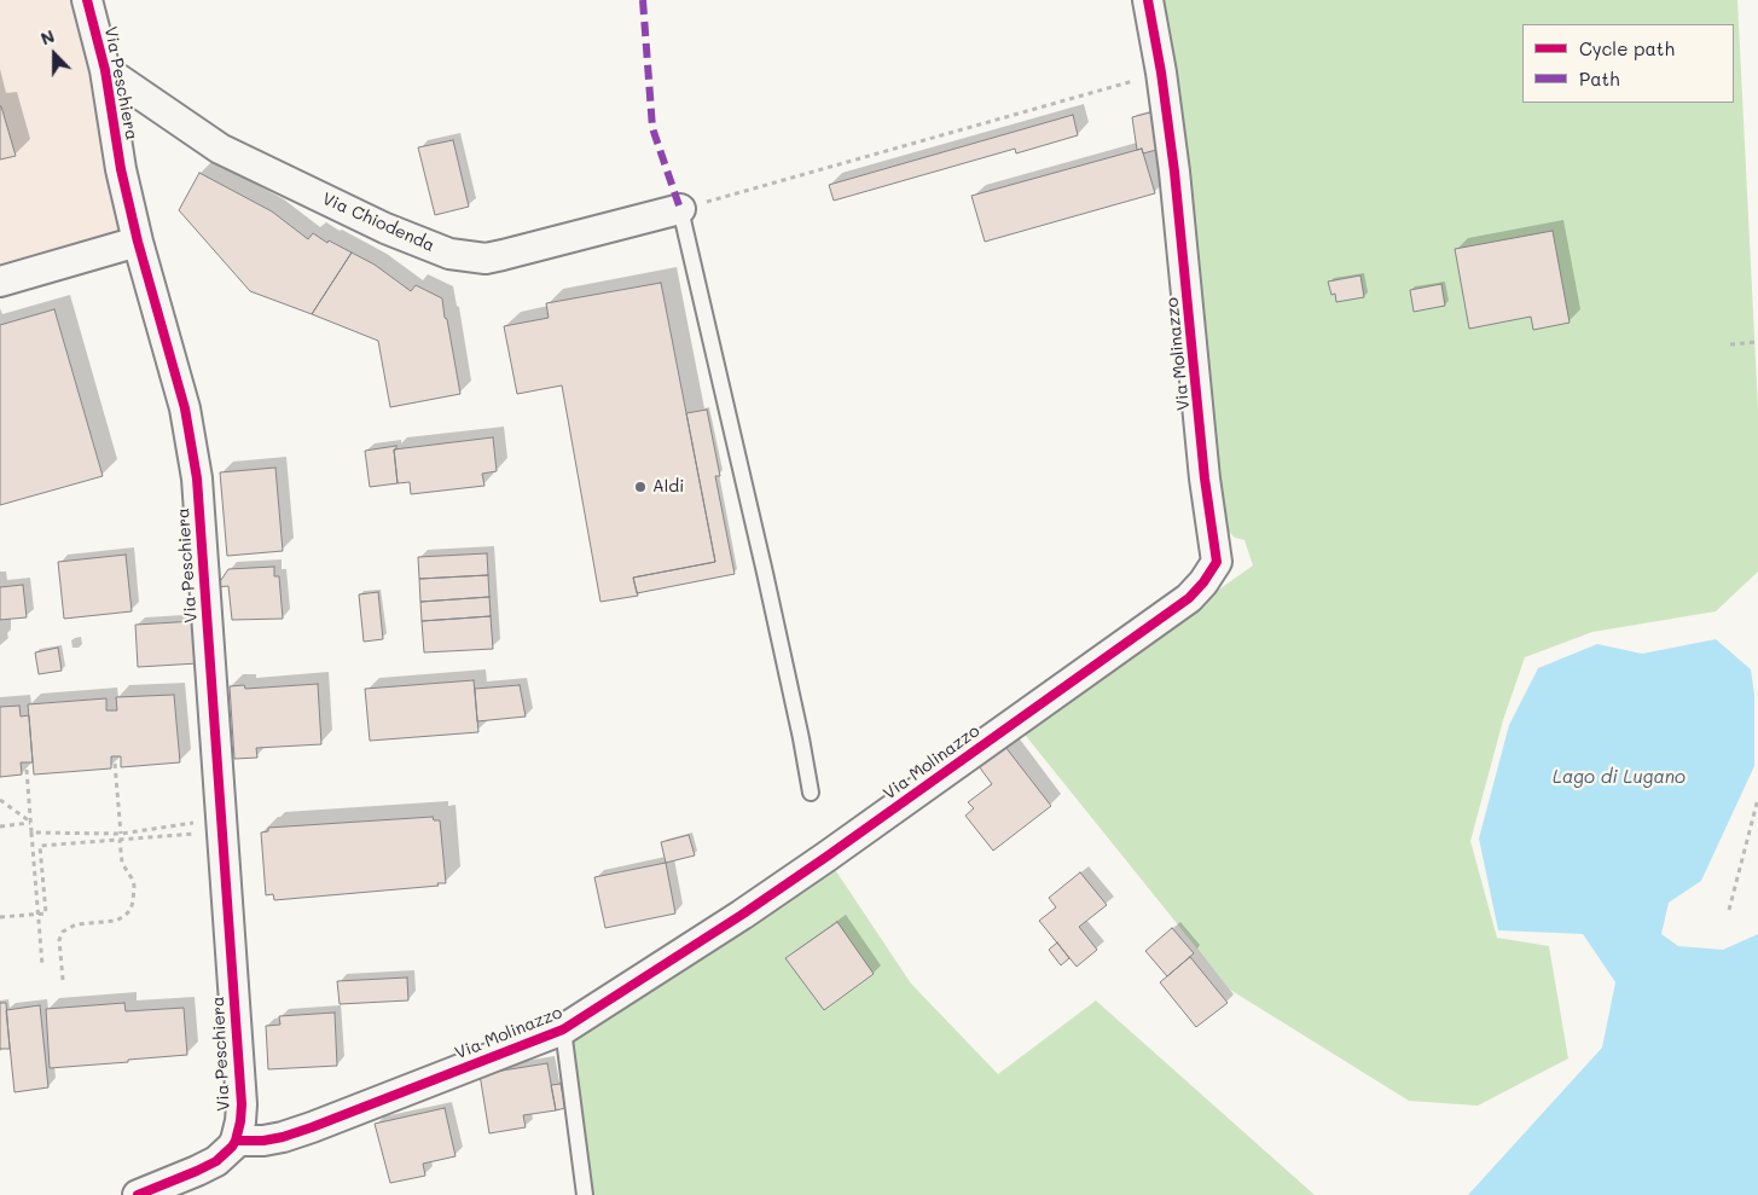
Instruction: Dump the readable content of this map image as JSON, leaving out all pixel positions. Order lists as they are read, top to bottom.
{
  "streets": {
    "street": ["Via Peschiera", "Via Chiodenda", "Via Molinazzo"]
  },
  "crossings": [
    ["Via Peschiera", "Via Chiodenda"],
    ["Via Peschiera", "Via Molinazzo"]
  ],
  "water": ["Lago di Lugano"],
  "places": ["Aldi"],
  "legend": ["Cycle path", "Path"],
  "north": "top"
}
